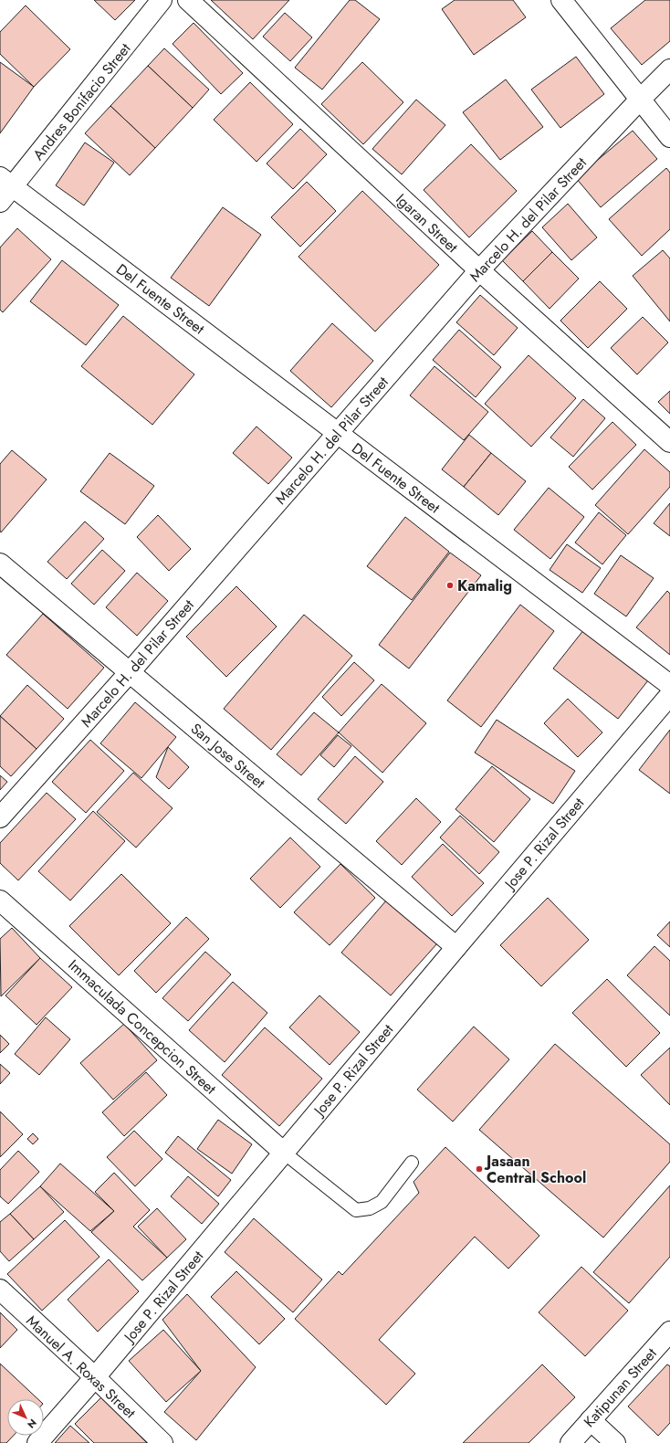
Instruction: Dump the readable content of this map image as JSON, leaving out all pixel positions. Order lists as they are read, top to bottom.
{
  "streets": {
    "street": [
      "Andres Bonifacio Street",
      "Marcelo H. del Pilar Street",
      "Igaran Street",
      "Del Fuente Street",
      "San Jose Street",
      "Jose P. Rizal Street",
      "Immaculada Concepcion Street",
      "Manuel A. Roxas Street",
      "Katipunan Street"
    ]
  },
  "crossings": [
    ["Andres Bonifacio Street", "Del Fuente Street"],
    ["Marcelo H. del Pilar Street", "Igaran Street"],
    ["Marcelo H. del Pilar Street", "Del Fuente Street"],
    ["Marcelo H. del Pilar Street", "San Jose Street"],
    ["San Jose Street", "Jose P. Rizal Street"],
    ["Jose P. Rizal Street", "Immaculada Concepcion Street"],
    ["Jose P. Rizal Street", "Manuel A. Roxas Street"]
  ],
  "places": ["Kamalig", "Jasaan Central School"],
  "north": "bottom right"
}
